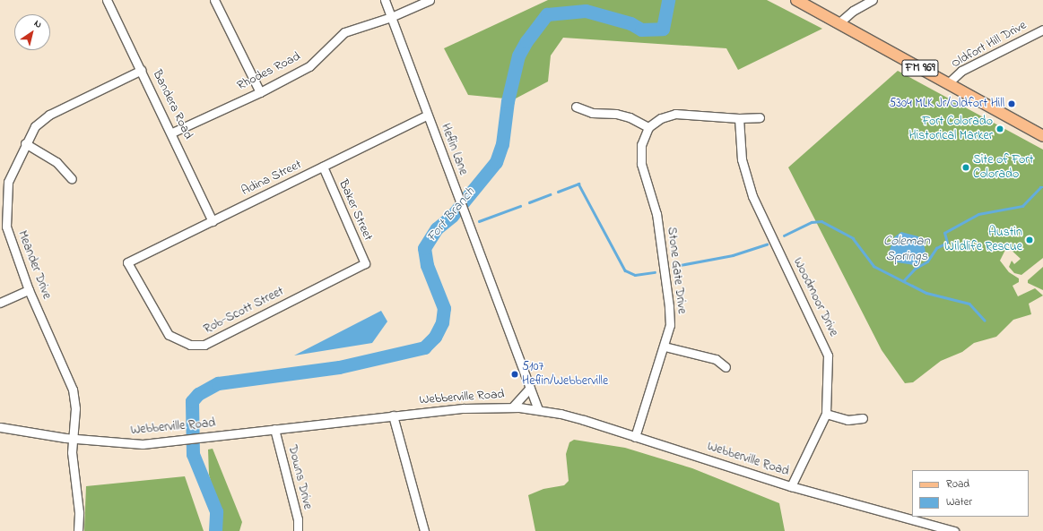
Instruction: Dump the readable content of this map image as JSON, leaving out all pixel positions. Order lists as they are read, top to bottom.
{
  "streets": {
    "main road": ["FM 969"],
    "street": [
      "Oldfort Hill Drive",
      "Rhodes Road",
      "Bandera Road",
      "Heflin Lane",
      "Adina Street",
      "Baker Street",
      "Meander Drive",
      "Stone Gate Drive",
      "Woodmoor Drive",
      "Rob-Scott Street",
      "Webberville Road",
      "Downs Drive"
    ]
  },
  "crossings": [
    ["Oldfort Hill Drive", "FM 969"],
    ["Rhodes Road", "Bandera Road"],
    ["Rhodes Road", "Heflin Lane"],
    ["Bandera Road", "Adina Street"],
    ["Bandera Road", "Meander Drive"],
    ["Heflin Lane", "Adina Street"],
    ["Heflin Lane", "Webberville Road"],
    ["Adina Street", "Baker Street"],
    ["Adina Street", "Rob-Scott Street"],
    ["Baker Street", "Rob-Scott Street"],
    ["Meander Drive", "Webberville Road"],
    ["Stone Gate Drive", "Webberville Road"],
    ["Woodmoor Drive", "Webberville Road"],
    ["Webberville Road", "Downs Drive"]
  ],
  "water": ["Fort Branch", "Coleman Springs"],
  "places": [
    "5304 MLK Jr/Oldfort Hill",
    "Fort Colorado Historical Marker",
    "Site of Fort Colorado",
    "Austin Wildlife Rescue",
    "5107 Heflin/Webberville"
  ],
  "legend": ["Road", "Water"],
  "north": "top right"
}
